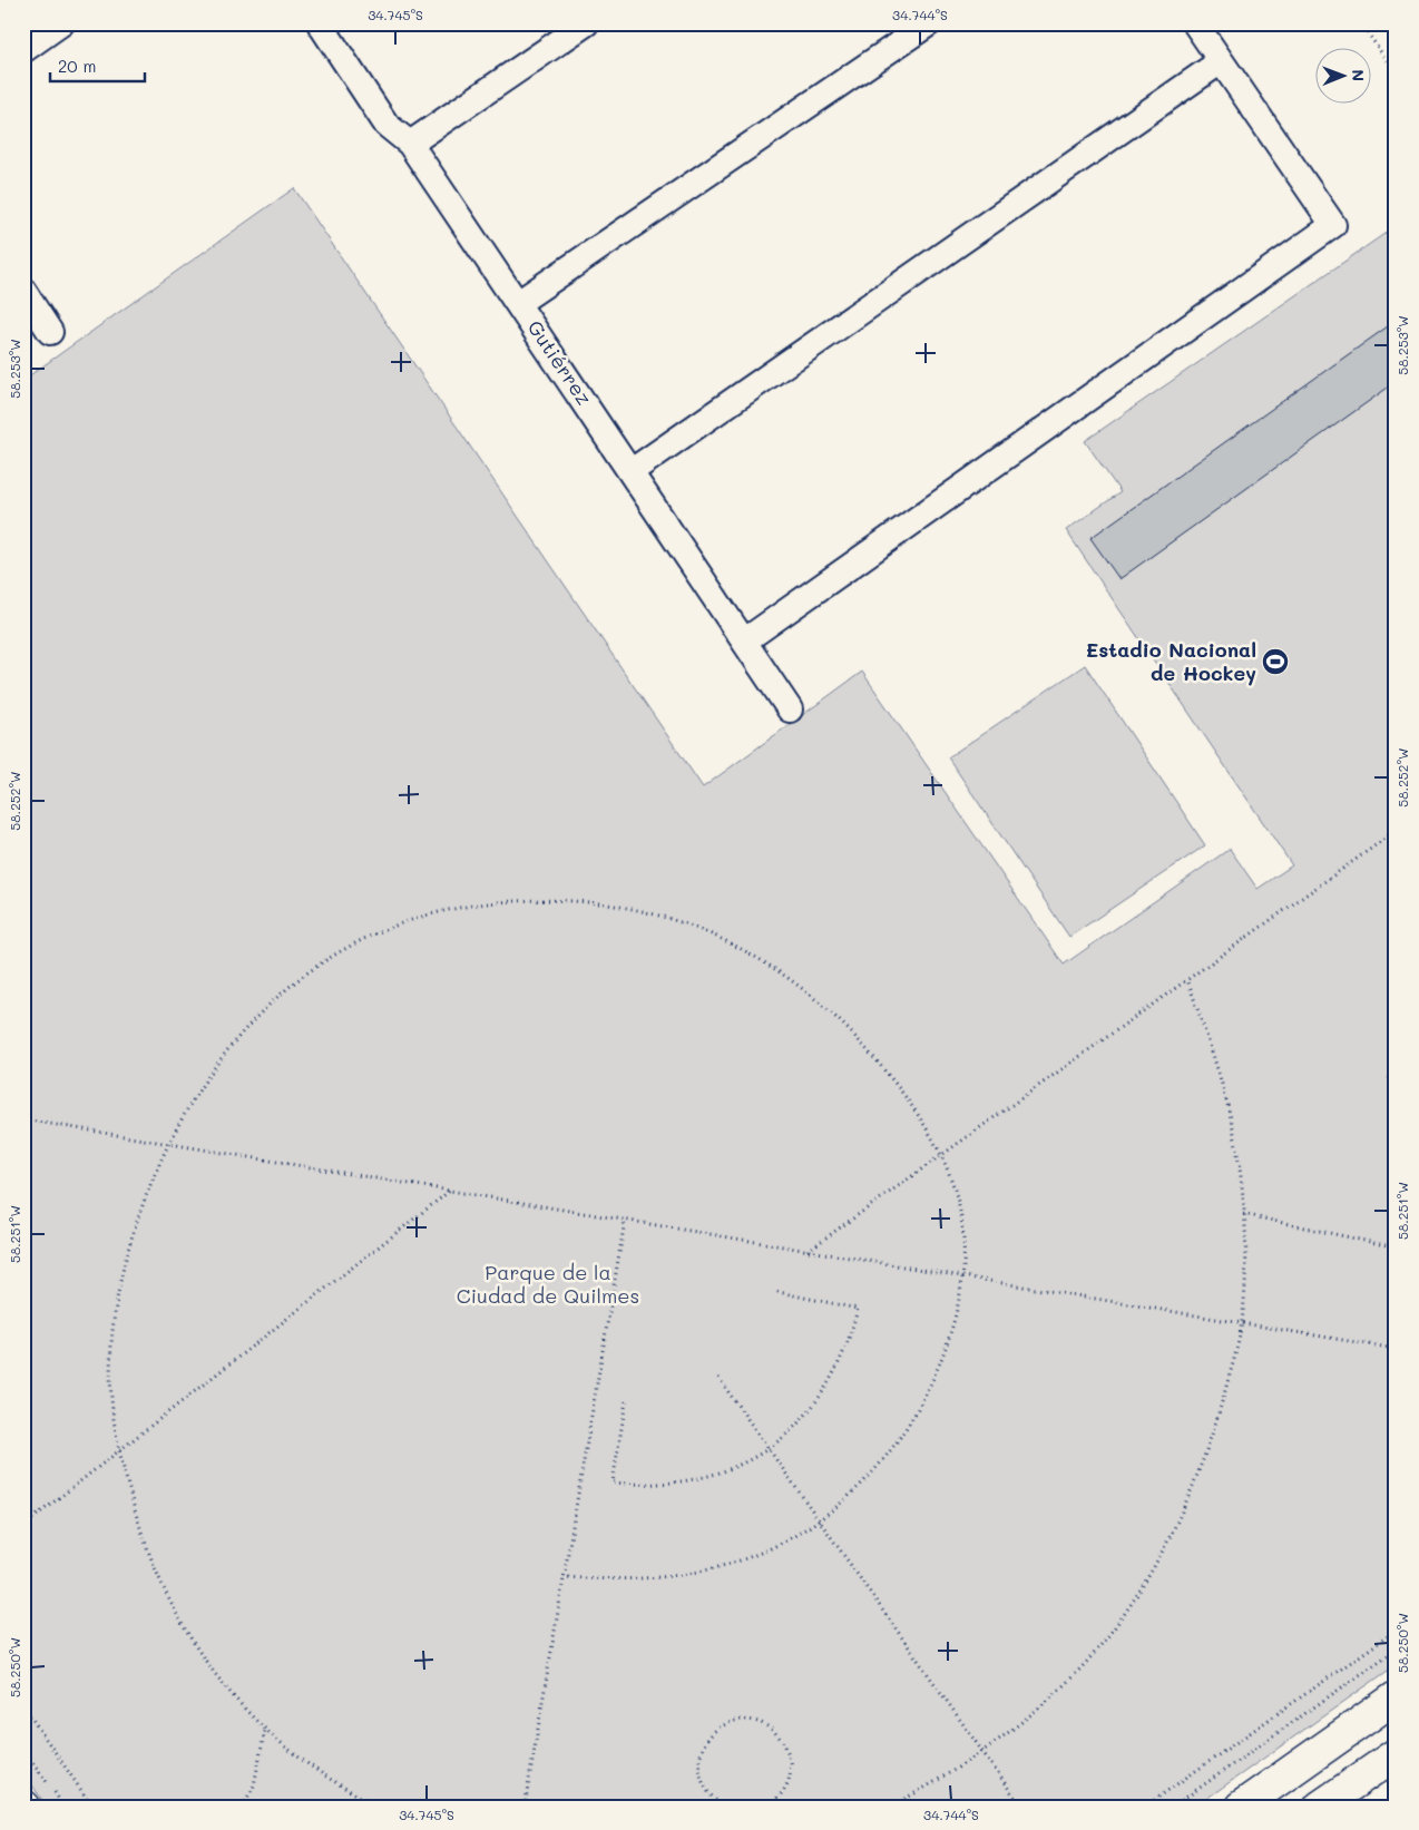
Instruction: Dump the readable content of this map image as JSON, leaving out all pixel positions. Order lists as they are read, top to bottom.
{
  "streets": {
    "street": ["Gutiérrez"]
  },
  "parks": ["Parque de la Ciudad de Quilmes"],
  "places": {
    "sports": ["Estadio Nacional de Hockey"]
  },
  "scale_bar": "20 m",
  "north": "right",
  "coordinates": [
    "34.745°S",
    "34.744°S",
    "58.253°W",
    "58.252°W",
    "58.251°W",
    "58.250°W"
  ]
}
